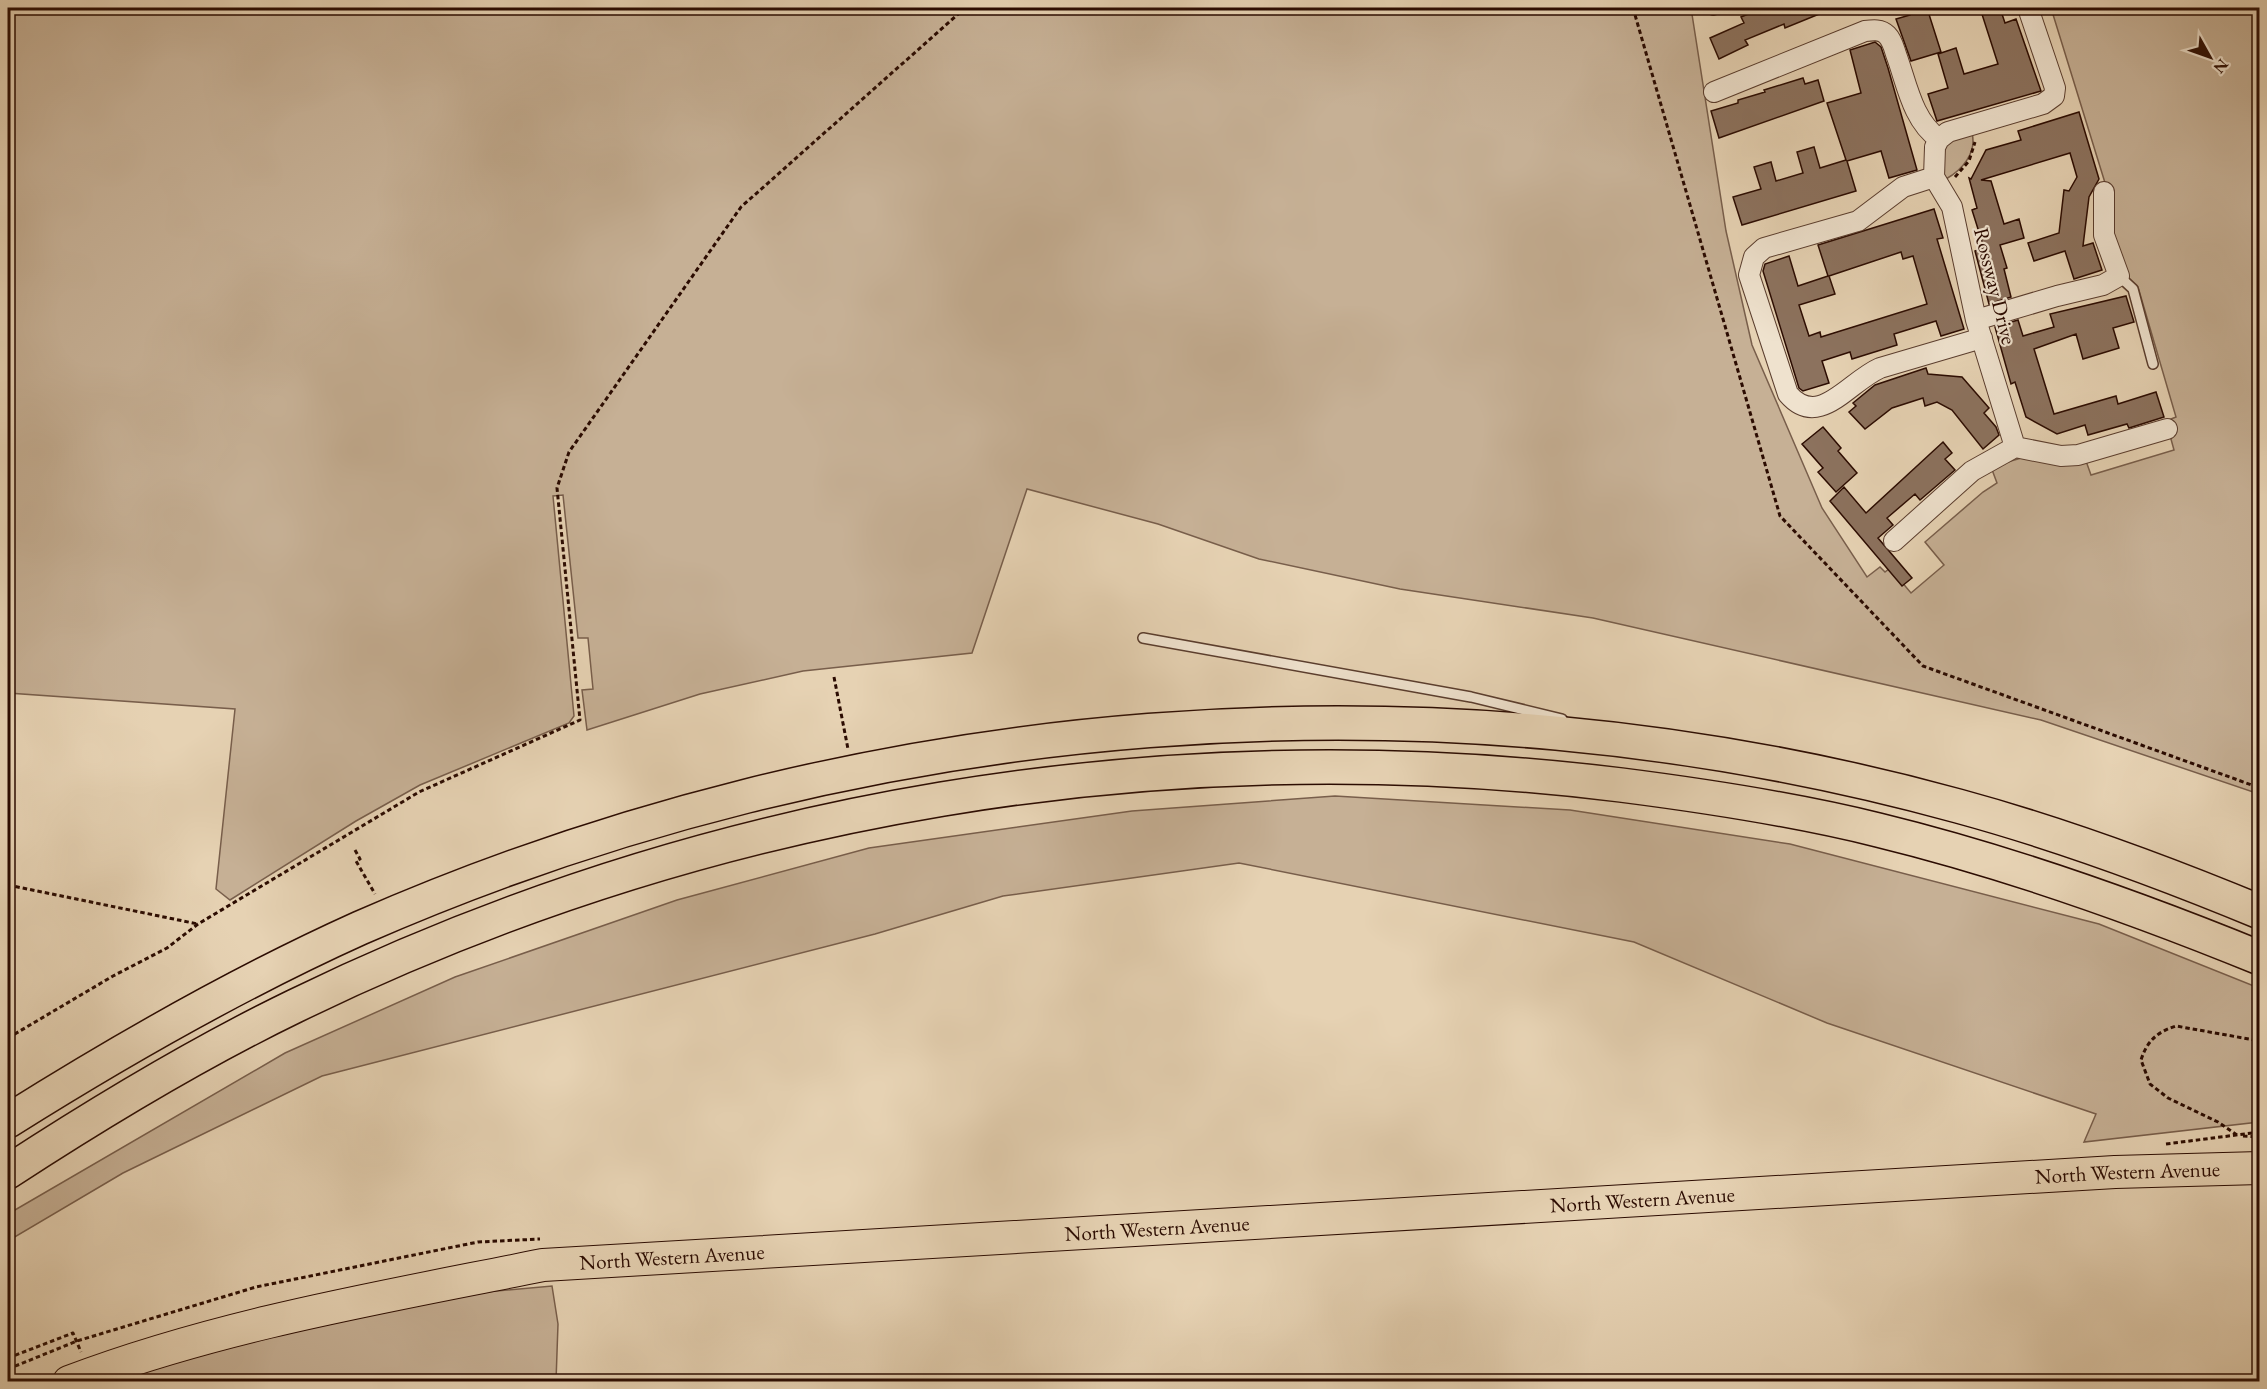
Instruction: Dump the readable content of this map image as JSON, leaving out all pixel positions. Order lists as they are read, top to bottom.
{
  "streets": {
    "highway": ["North Western Avenue"],
    "street": ["Rossway Drive"]
  },
  "north": "bottom right"
}
